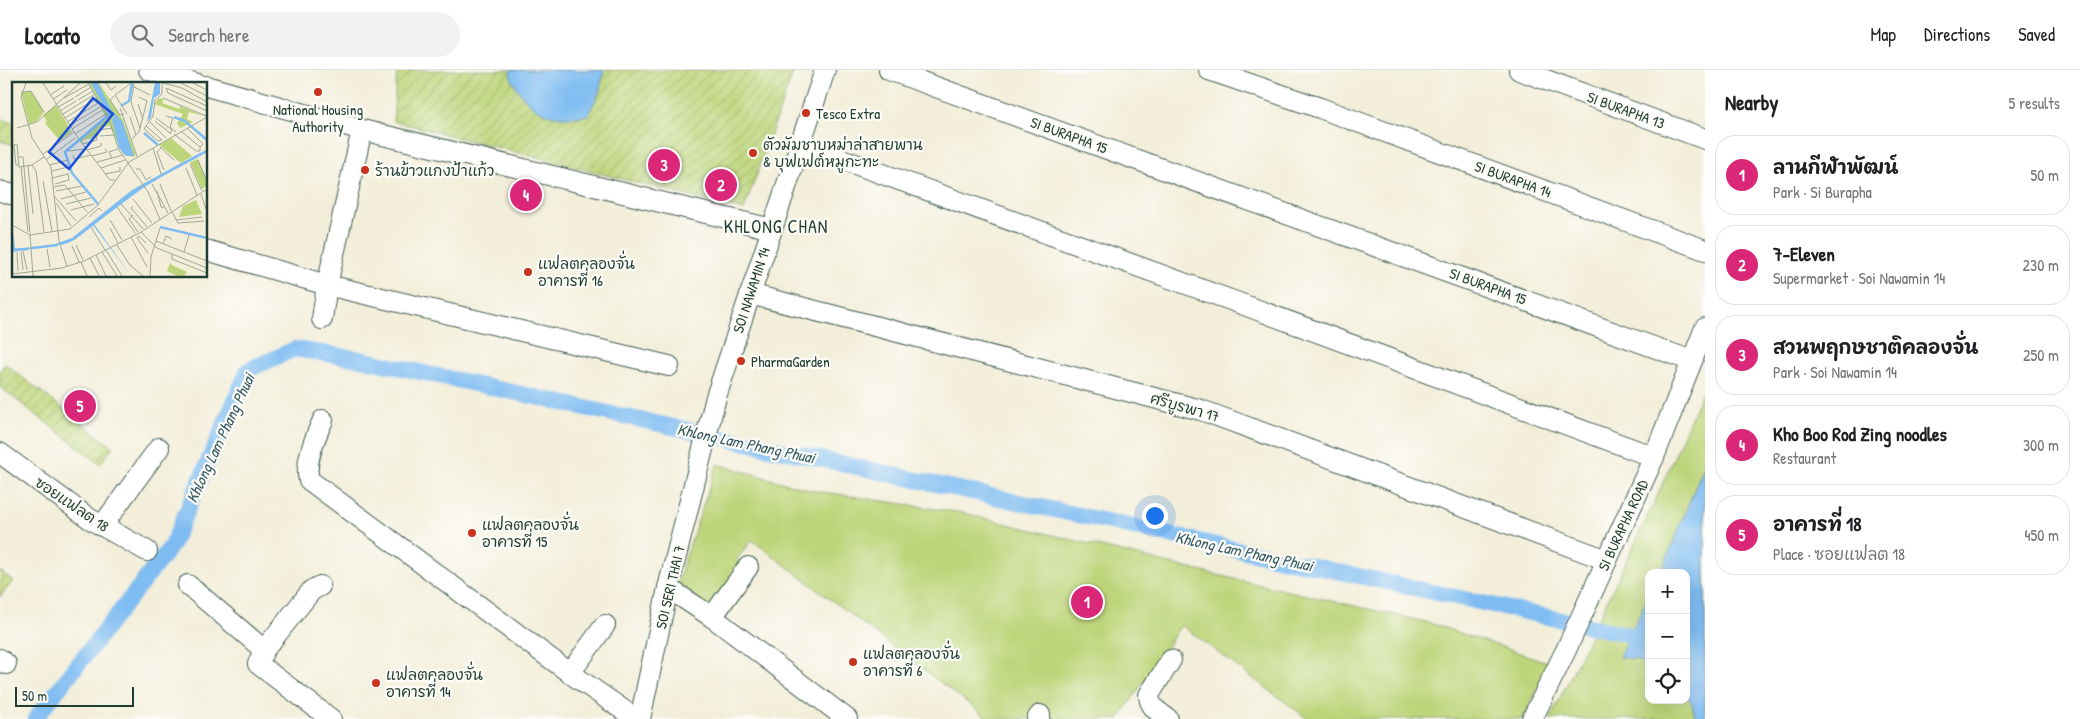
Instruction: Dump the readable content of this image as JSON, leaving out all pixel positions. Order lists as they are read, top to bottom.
{
  "streets": {
    "street": [
      "SI BURAPHA 13",
      "SI BURAPHA 15",
      "SI BURAPHA 14",
      "SOI NAWAMIN 14",
      "ศรีบูรพา 17",
      "ซอยแฟลต 18",
      "SI BURAPHA ROAD",
      "SOI SERI THAI 7"
    ]
  },
  "crossings": [
    ["SI BURAPHA 15", "SI BURAPHA ROAD"],
    ["SOI NAWAMIN 14", "ศรีบูรพา 17"],
    ["SOI NAWAMIN 14", "SOI SERI THAI 7"],
    ["ศรีบูรพา 17", "SI BURAPHA ROAD"]
  ],
  "districts": ["KHLONG CHAN"],
  "water": ["Khlong Lam Phang Phuai"],
  "places": [
    "National Housing Authority",
    "Tesco Extra",
    "ตัวมัมชาบูหม่าล่าสายพาน & บุฟเฟต์หมูกะทะ",
    "ร้านข้าวแกงป้าแก้ว",
    "แฟลตคลองจั่น อาคารที่ 16",
    "PharmaGarden",
    "แฟลตคลองจั่น อาคารที่ 15",
    "แฟลตคลองจั่น อาคารที่ 6",
    "แฟลตคลองจั่น อาคารที่ 14"
  ],
  "scale_bar": "50 m",
  "page": {
    "header": "Locato",
    "search": "Search here",
    "nav": ["Map", "Directions", "Saved"],
    "heading": ["Nearby", "5 results"],
    "list": [
      {
        "mark": "1",
        "name": "ลานกีฬาพัฒน์",
        "note": "Park · Si Burapha",
        "value": "50 m"
      },
      {
        "mark": "2",
        "name": "7-Eleven",
        "note": "Supermarket · Soi Nawamin 14",
        "value": "230 m"
      },
      {
        "mark": "3",
        "name": "สวนพฤกษชาติคลองจั่น",
        "note": "Park · Soi Nawamin 14",
        "value": "250 m"
      },
      {
        "mark": "4",
        "name": "Kho Boo Rod Zing noodles",
        "note": "Restaurant",
        "value": "300 m"
      },
      {
        "mark": "5",
        "name": "อาคารที่ 18",
        "note": "Place · ซอยแฟลต 18",
        "value": "450 m"
      }
    ],
    "pins": [
      "3",
      "2",
      "4",
      "5",
      "1"
    ],
    "map_buttons": ["+", "−"],
    "scale": "50 m"
  }
}
